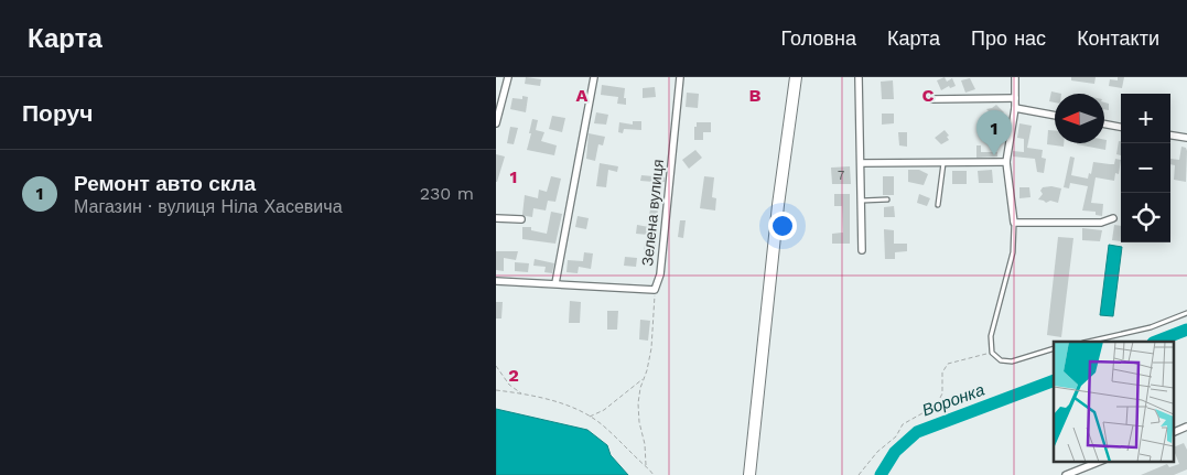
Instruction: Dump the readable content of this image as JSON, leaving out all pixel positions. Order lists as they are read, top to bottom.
{
  "streets": {
    "street": ["Зелена вулиця"]
  },
  "water": ["Воронка"],
  "house_numbers": ["7"],
  "north": "left",
  "page": {
    "header": "Карта",
    "nav": [
      "Головна",
      "Карта",
      "Про нас",
      "Контакти"
    ],
    "heading": "Поруч",
    "map_buttons": ["+", "−"],
    "pins": "1",
    "list": [
      {
        "mark": "1",
        "name": "Ремонт авто скла",
        "note": "Магазин · вулиця Ніла Хасевича",
        "value": "230 m"
      }
    ]
  },
  "grid": {
    "columns": ["A", "B", "C"],
    "rows": ["1", "2"]
  }
}
